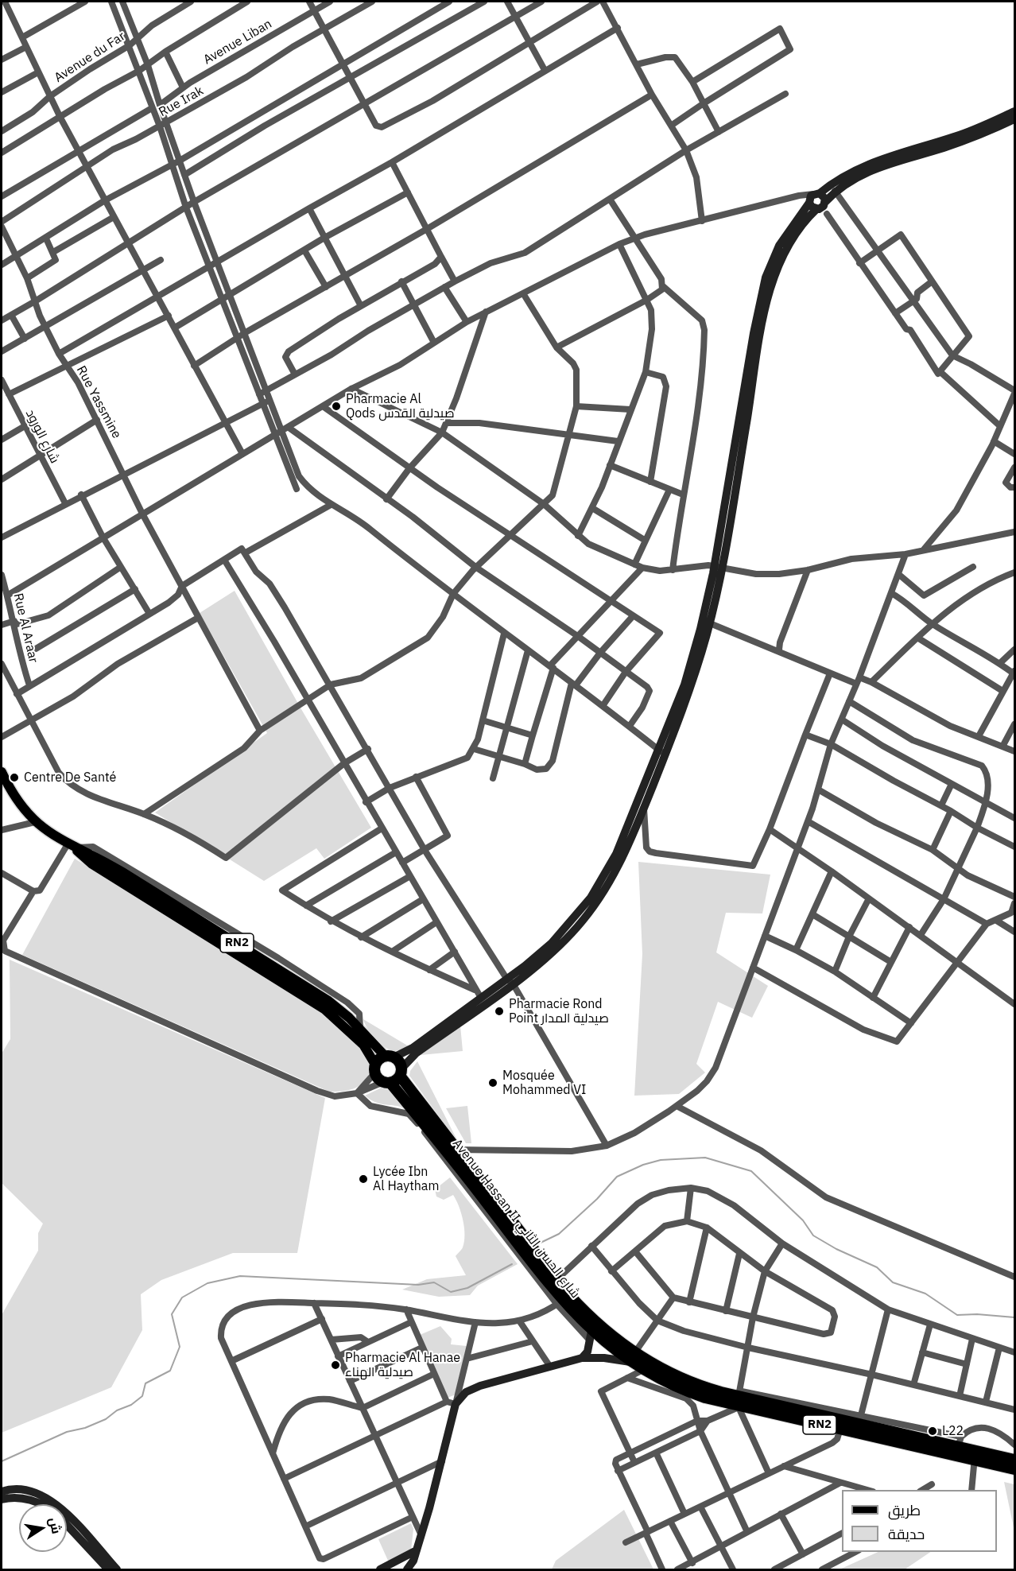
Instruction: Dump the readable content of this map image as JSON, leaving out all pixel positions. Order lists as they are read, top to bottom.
{
  "streets": {
    "highway": ["RN2", "Avenue Hassan II شارع الحسن الثاني"],
    "street": [
      "Avenue Liban",
      "Avenue du Far",
      "Rue Irak",
      "Rue Yassmine",
      "شارع الورود",
      "Rue Al Araar"
    ]
  },
  "crossings": [
    ["RN2", "Avenue Hassan II شارع الحسن الثاني"]
  ],
  "places": [
    "Pharmacie Al Qods صيدلية القدس",
    "Centre De Santé",
    "Pharmacie Rond Point صيدلية المدار",
    "Mosquée Mohammed VI",
    "Lycée Ibn Al Haytham",
    "Pharmacie Al Hanae صيدلية الهناء",
    "L22"
  ],
  "legend": ["طريق", "حديقة"],
  "north": "right"
}
